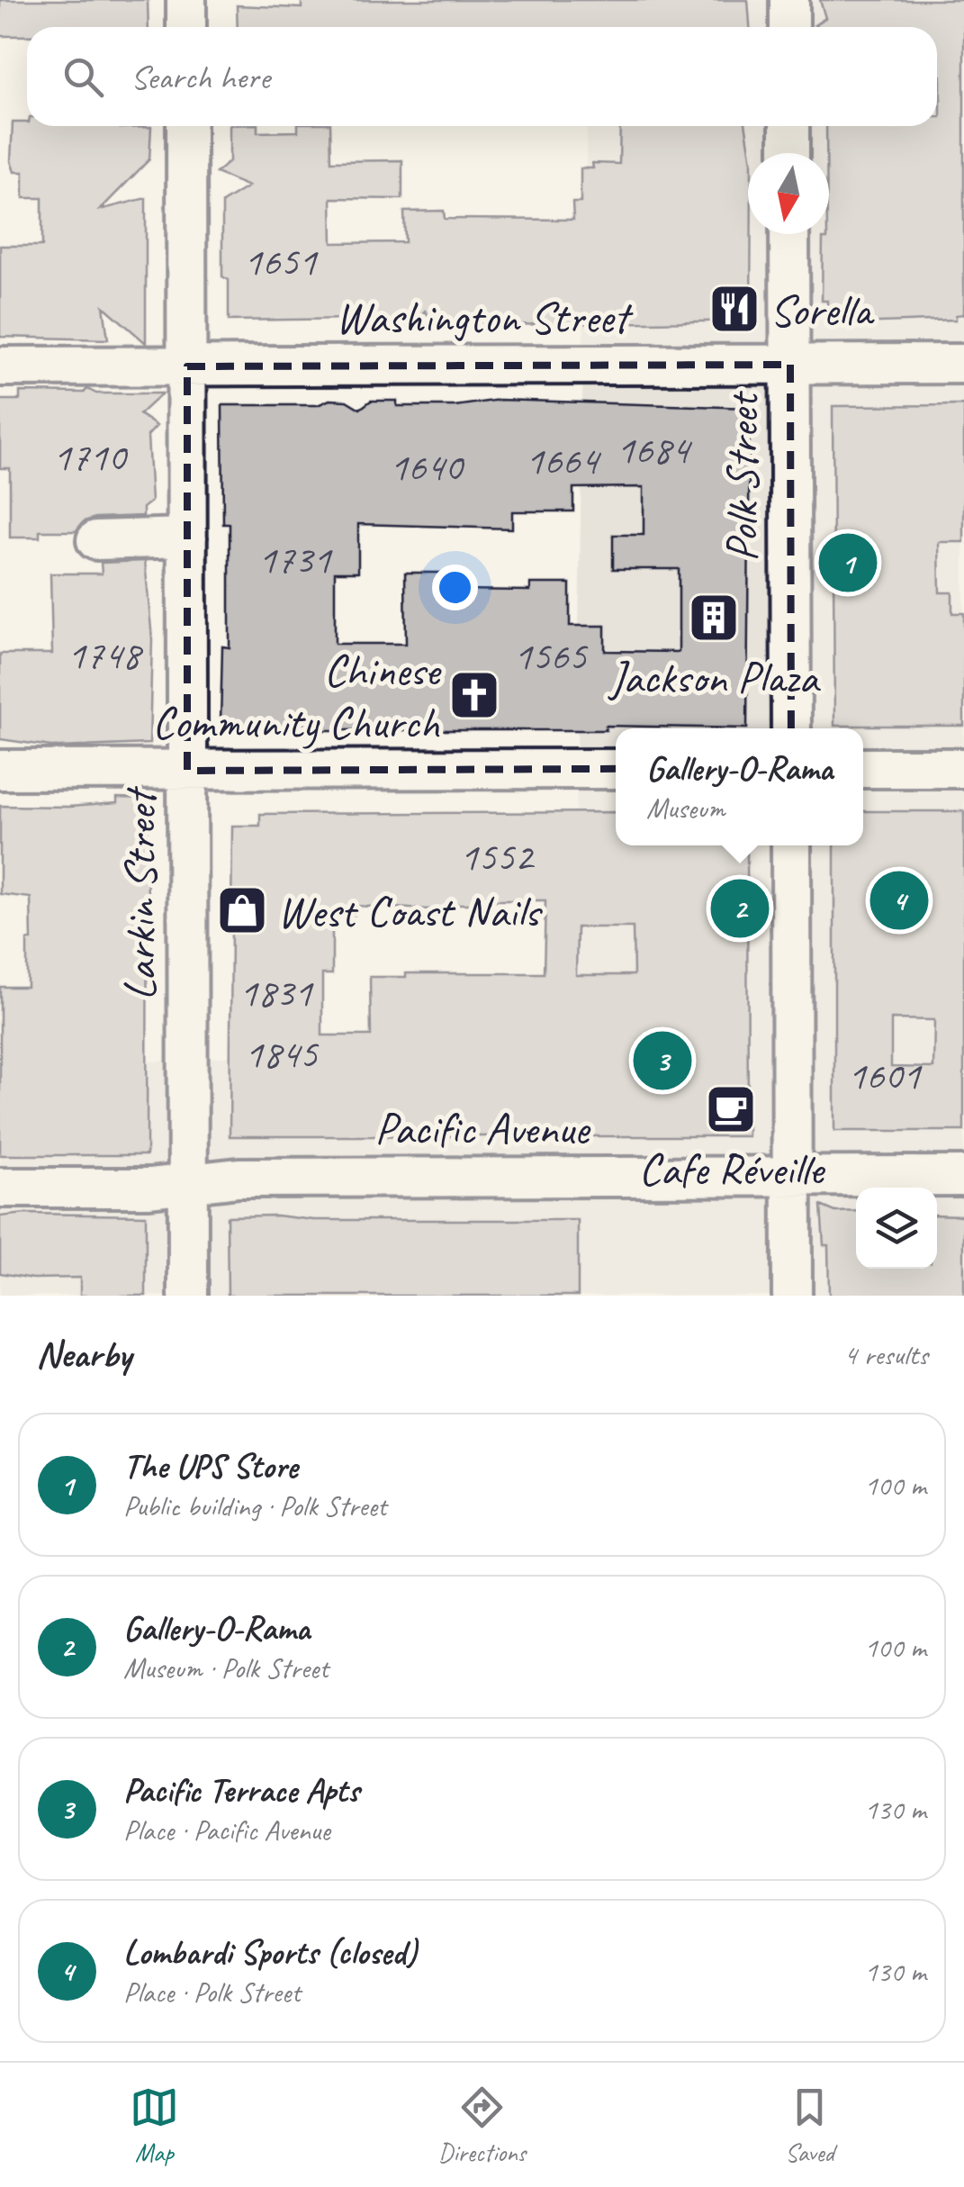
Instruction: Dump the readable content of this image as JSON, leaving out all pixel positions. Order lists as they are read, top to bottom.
{
  "streets": {
    "street": [
      "Washington Street",
      "Polk Street",
      "Larkin Street",
      "Pacific Avenue"
    ]
  },
  "crossings": [
    ["Washington Street", "Polk Street"],
    ["Washington Street", "Larkin Street"],
    ["Larkin Street", "Pacific Avenue"]
  ],
  "places": {
    "restaurant": ["Sorella"],
    "building": ["Jackson Plaza"],
    "church": ["Chinese Community Church"],
    "shop": ["West Coast Nails"],
    "cafe": ["Cafe Réveille"]
  },
  "house_numbers": [
    "1651",
    "1684",
    "1710",
    "1664",
    "1640",
    "1731",
    "1748",
    "1565",
    "1552",
    "1831",
    "1845",
    "1601"
  ],
  "north": "bottom",
  "page": {
    "search": "Search here",
    "pins": [
      "1",
      "4",
      "2",
      "3"
    ],
    "popup": ["Gallery-O-Rama", "Museum"],
    "heading": ["Nearby", "4 results"],
    "list": [
      {
        "mark": "1",
        "name": "The UPS Store",
        "note": "Public building · Polk Street",
        "value": "100 m"
      },
      {
        "mark": "2",
        "name": "Gallery-O-Rama",
        "note": "Museum · Polk Street",
        "value": "100 m"
      },
      {
        "mark": "3",
        "name": "Pacific Terrace Apts",
        "note": "Place · Pacific Avenue",
        "value": "130 m"
      },
      {
        "mark": "4",
        "name": "Lombardi Sports (closed)",
        "note": "Place · Polk Street",
        "value": "130 m"
      }
    ],
    "nav": ["Map", "Directions", "Saved"]
  }
}
